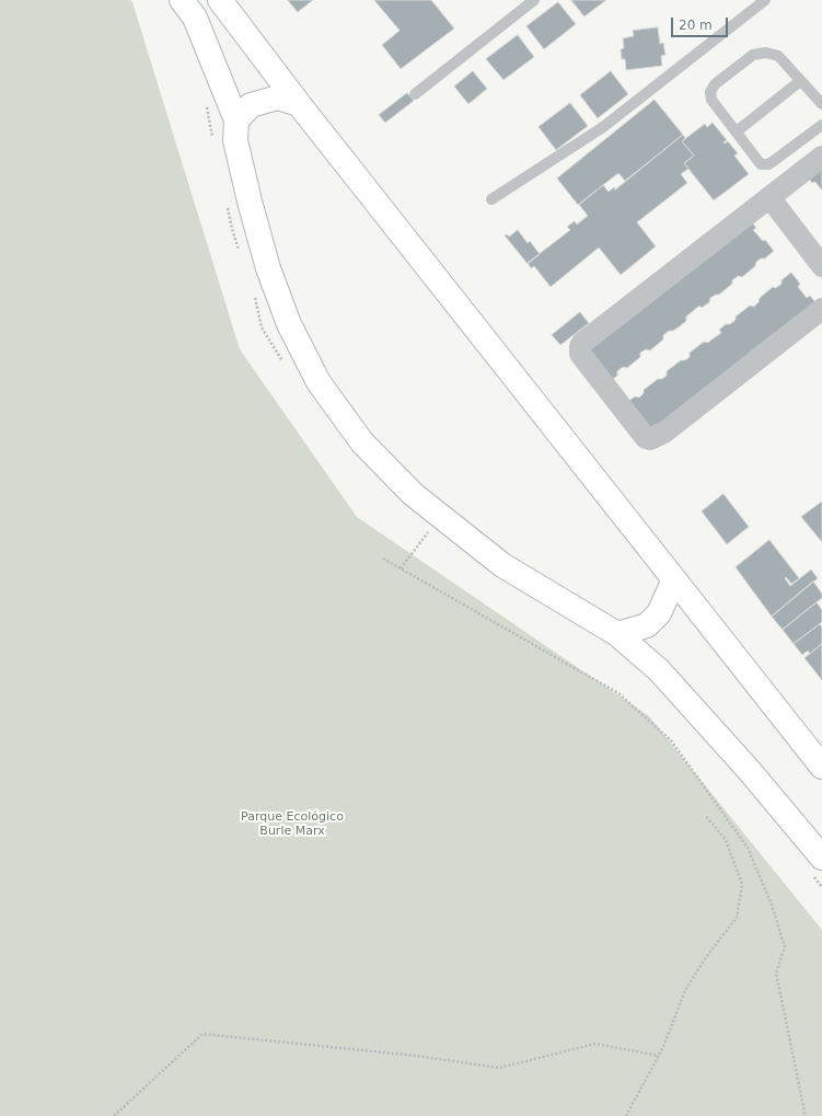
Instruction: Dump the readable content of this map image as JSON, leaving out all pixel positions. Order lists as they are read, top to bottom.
{
  "parks": ["Parque Ecológico Burle Marx"],
  "scale_bar": "20 m"
}
